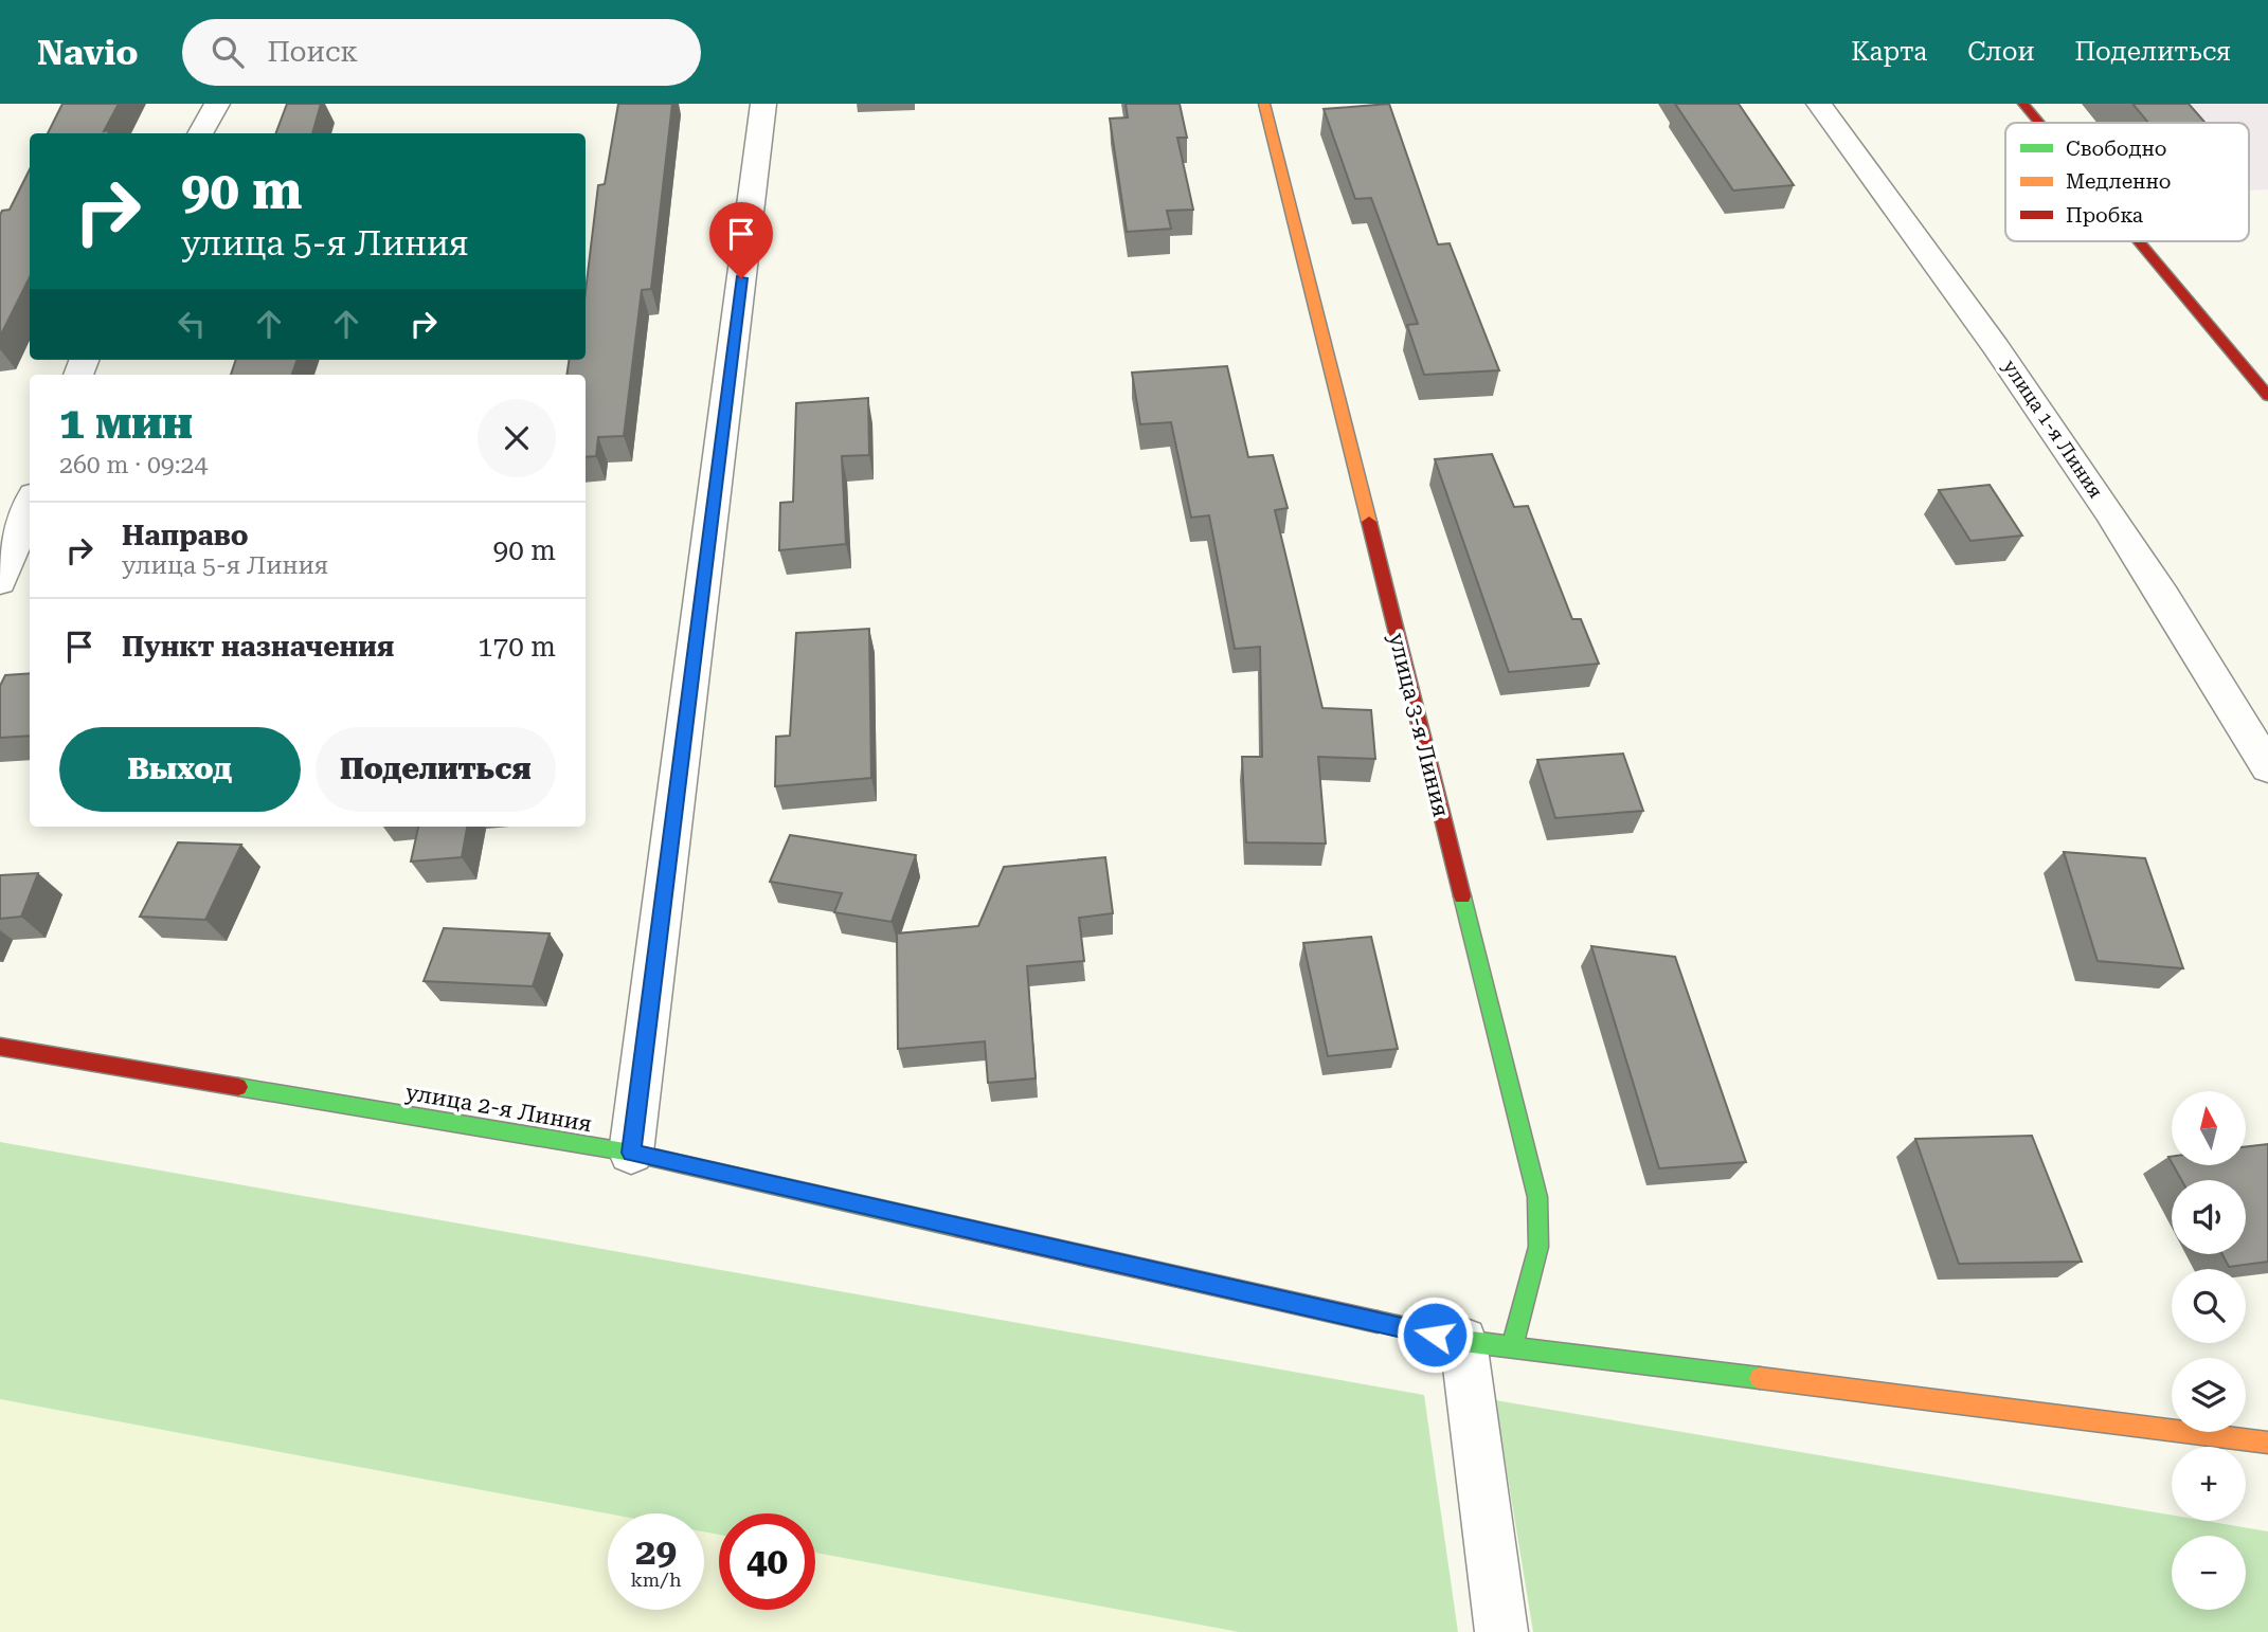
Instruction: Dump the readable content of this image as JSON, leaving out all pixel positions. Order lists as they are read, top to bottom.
{
  "streets": {
    "street": ["улица 1-я Линия", "улица 3-я Линия", "улица 2-я Линия"]
  },
  "crossings": [
    ["улица 3-я Линия", "улица 2-я Линия"]
  ],
  "legend": ["Свободно", "Медленно", "Пробка"],
  "north": "top",
  "page": {
    "header": "Navio",
    "search": "Поиск",
    "nav": ["Карта", "Слои", "Поделиться"],
    "turn": ["90 m", "улица 5-я Линия"],
    "heading": ["1 мин", "260 m · 09:24"],
    "list": [
      {
        "name": "Направо",
        "note": "улица 5-я Линия",
        "value": "90 m"
      },
      {
        "name": "Пункт назначения",
        "value": "170 m"
      }
    ],
    "buttons": ["Выход", "Поделиться"],
    "map_buttons": ["+", "−"],
    "speed": "29 km/h",
    "limit": "40"
  }
}
